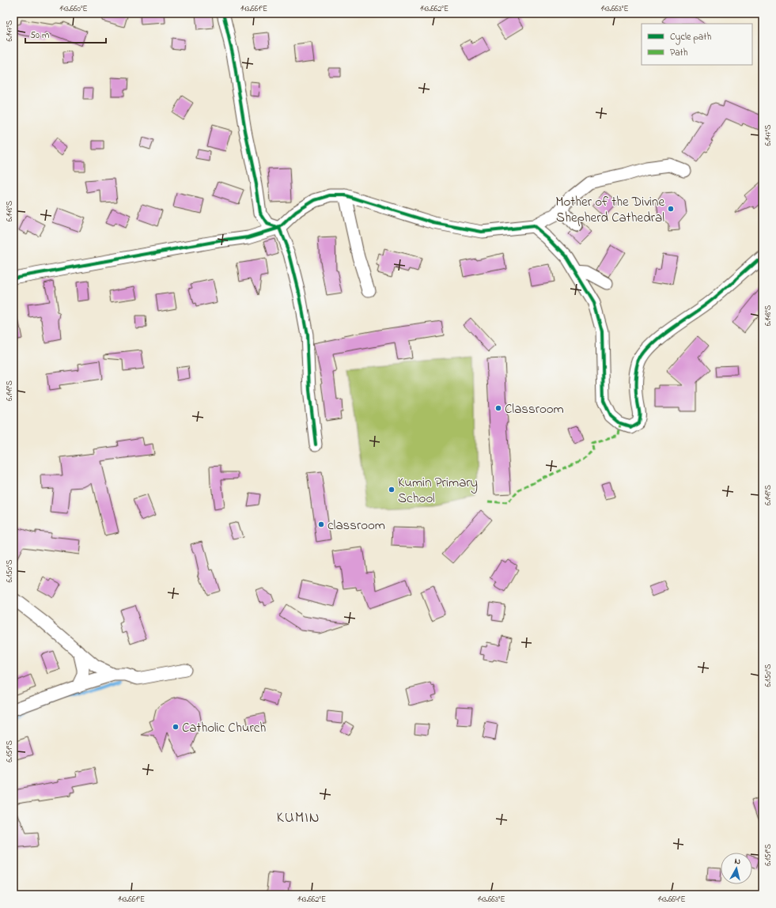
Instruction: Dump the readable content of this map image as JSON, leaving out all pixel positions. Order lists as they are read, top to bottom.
{
  "districts": ["KUMIN"],
  "places": [
    "Mother of the Divine Shepherd Cathedral",
    "Classroom",
    "Kumin Primary School",
    "classroom",
    "Catholic Church"
  ],
  "legend": ["Cycle path", "Path"],
  "scale_bar": "50 m",
  "north": "top",
  "coordinates": [
    "143.660°E",
    "143.661°E",
    "143.662°E",
    "143.663°E",
    "6.147°S",
    "6.148°S",
    "6.149°S",
    "6.150°S",
    "6.151°S",
    "143.664°E"
  ]
}
